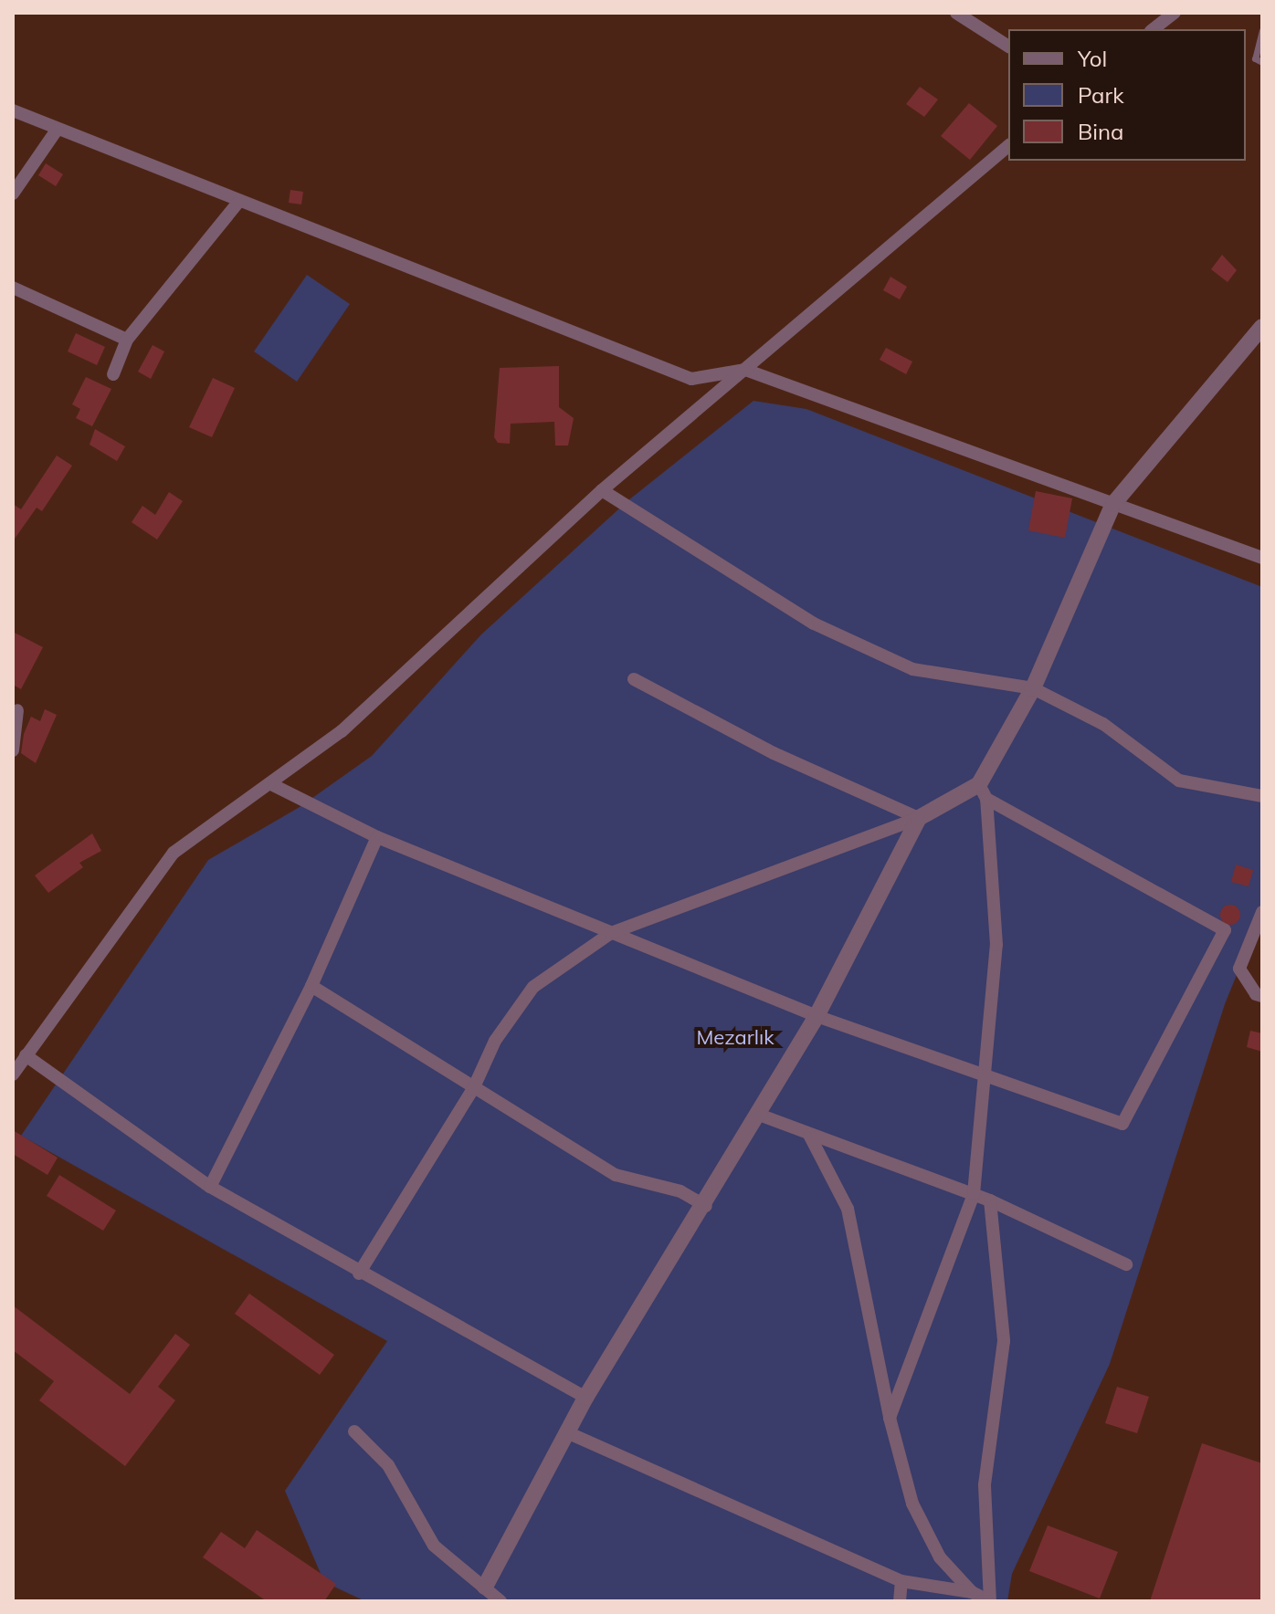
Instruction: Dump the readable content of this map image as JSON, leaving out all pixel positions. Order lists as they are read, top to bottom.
{
  "parks": ["Mezarlık"],
  "legend": ["Yol", "Park", "Bina"]
}
